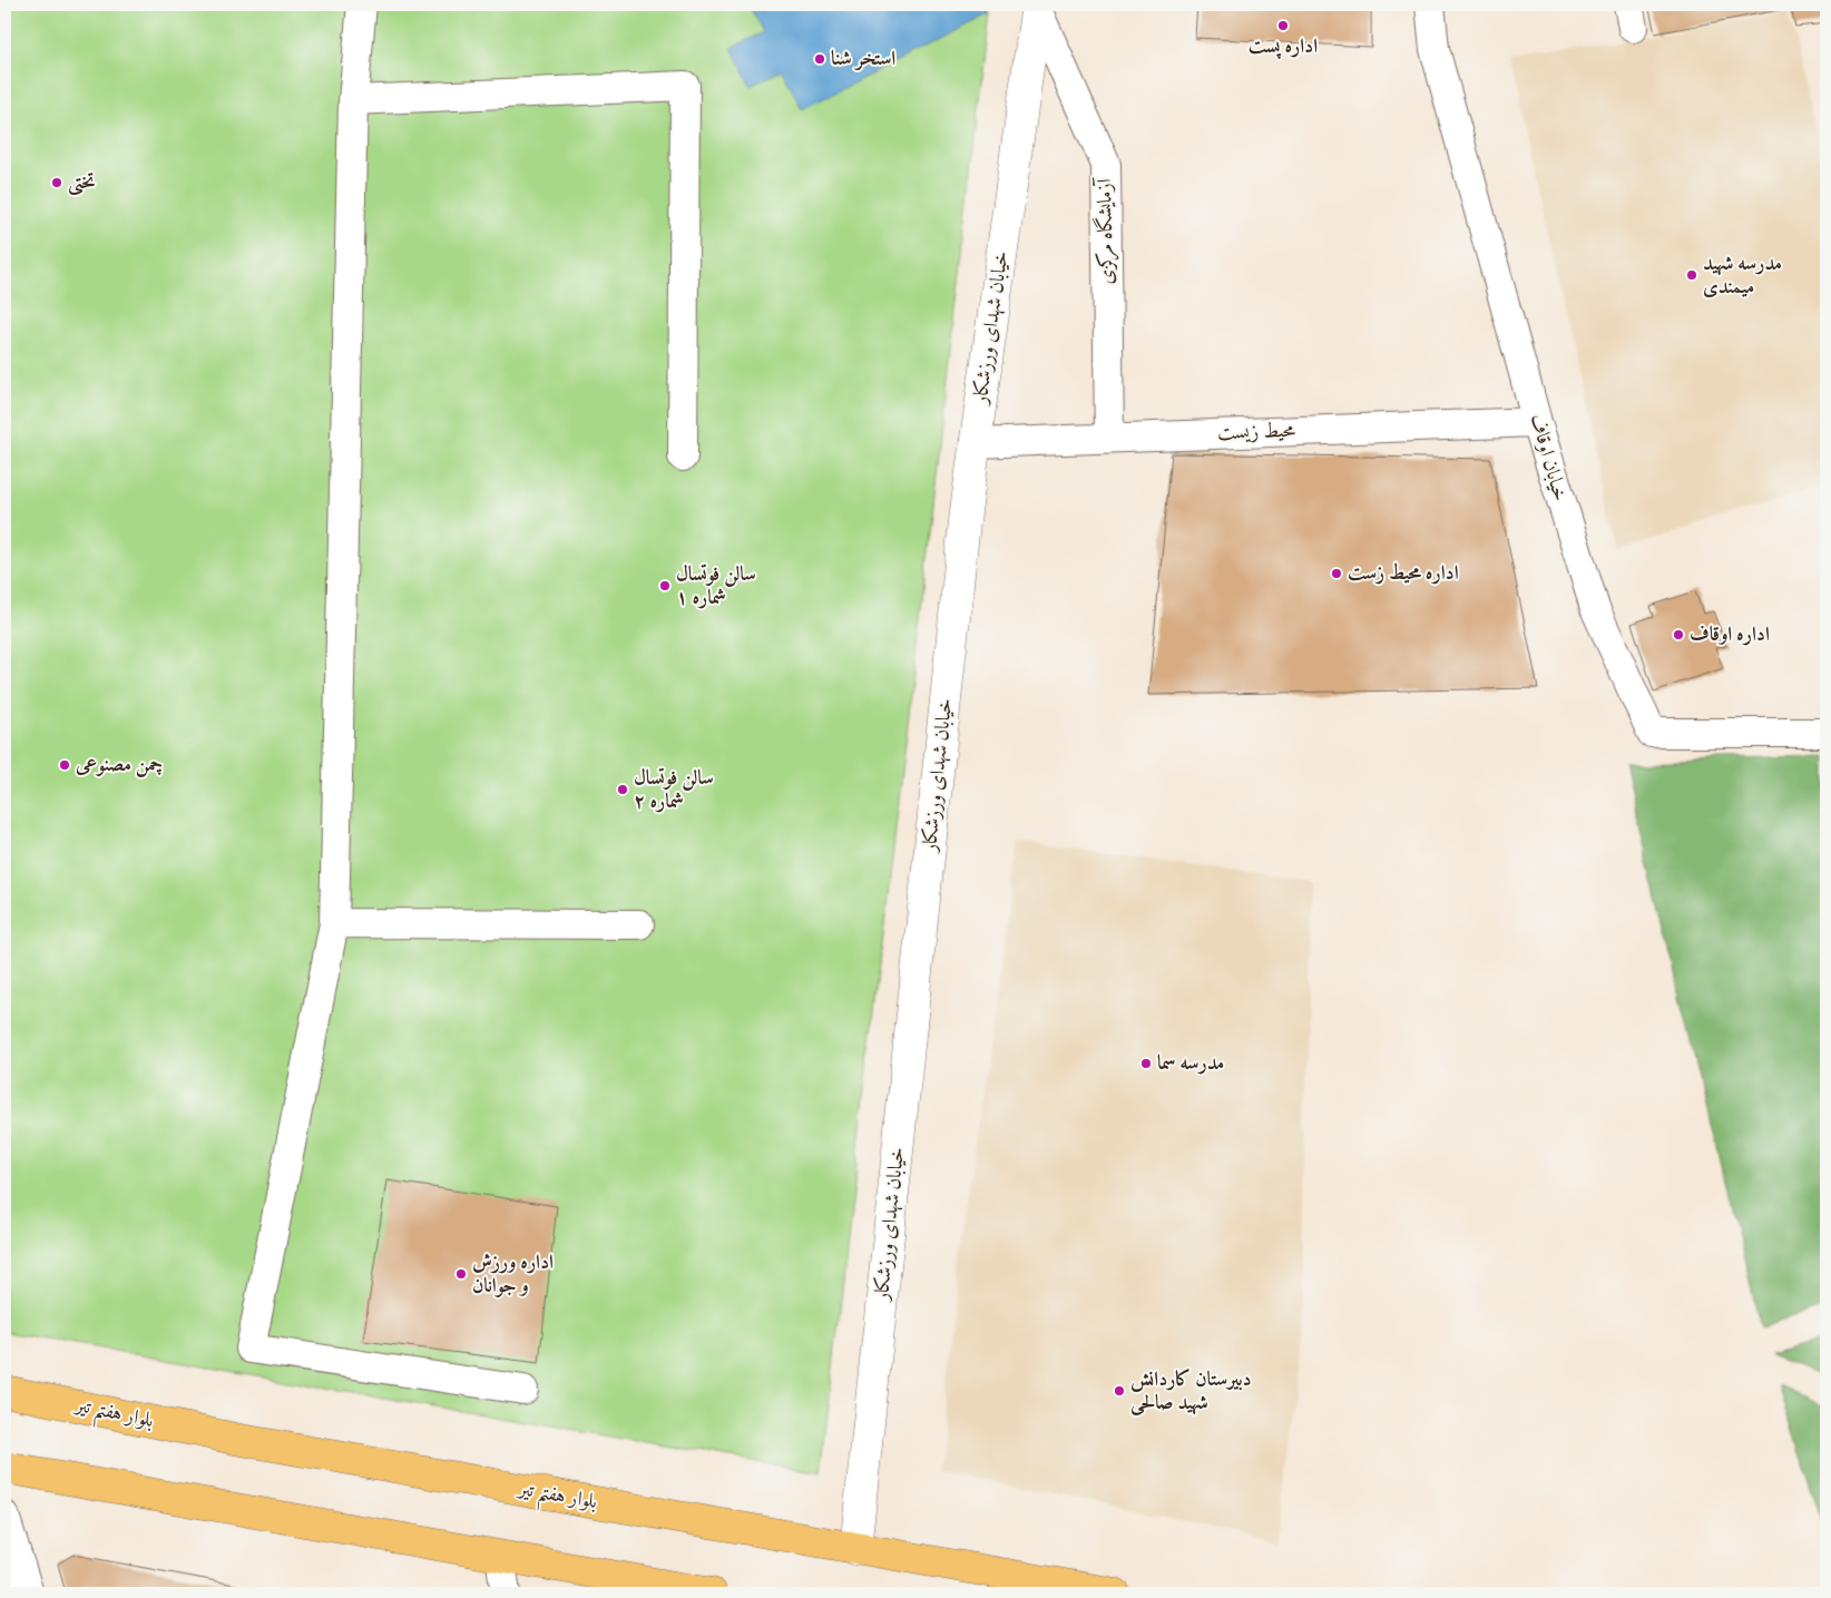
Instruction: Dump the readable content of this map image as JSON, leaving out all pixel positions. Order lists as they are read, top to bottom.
{
  "streets": {
    "main road": ["بلوار هفتم تیر"],
    "street": [
      "آزمایشگاه مرکزی",
      "خیابان شهدای ورزشکار",
      "محیط زیست",
      "خیابان اوقاف"
    ]
  },
  "crossings": [
    ["آزمایشگاه مرکزی", "خیابان شهدای ورزشکار"],
    ["آزمایشگاه مرکزی", "محیط زیست"],
    ["خیابان شهدای ورزشکار", "محیط زیست"],
    ["خیابان شهدای ورزشکار", "بلوار هفتم تیر"],
    ["محیط زیست", "خیابان اوقاف"]
  ],
  "places": [
    "اداره پست",
    "استخر شنا",
    "تختی",
    "مدرسه شهید میمندی",
    "اداره محیط زست",
    "سالن فوتسال شماره ۱",
    "اداره اوقاف",
    "چمن مصنوعی",
    "سالن فوتسال شماره ۲",
    "مدرسه سما",
    "اداره ورزش و جوانان",
    "دبیرستان کاردانش شهید صالحی"
  ]
}
